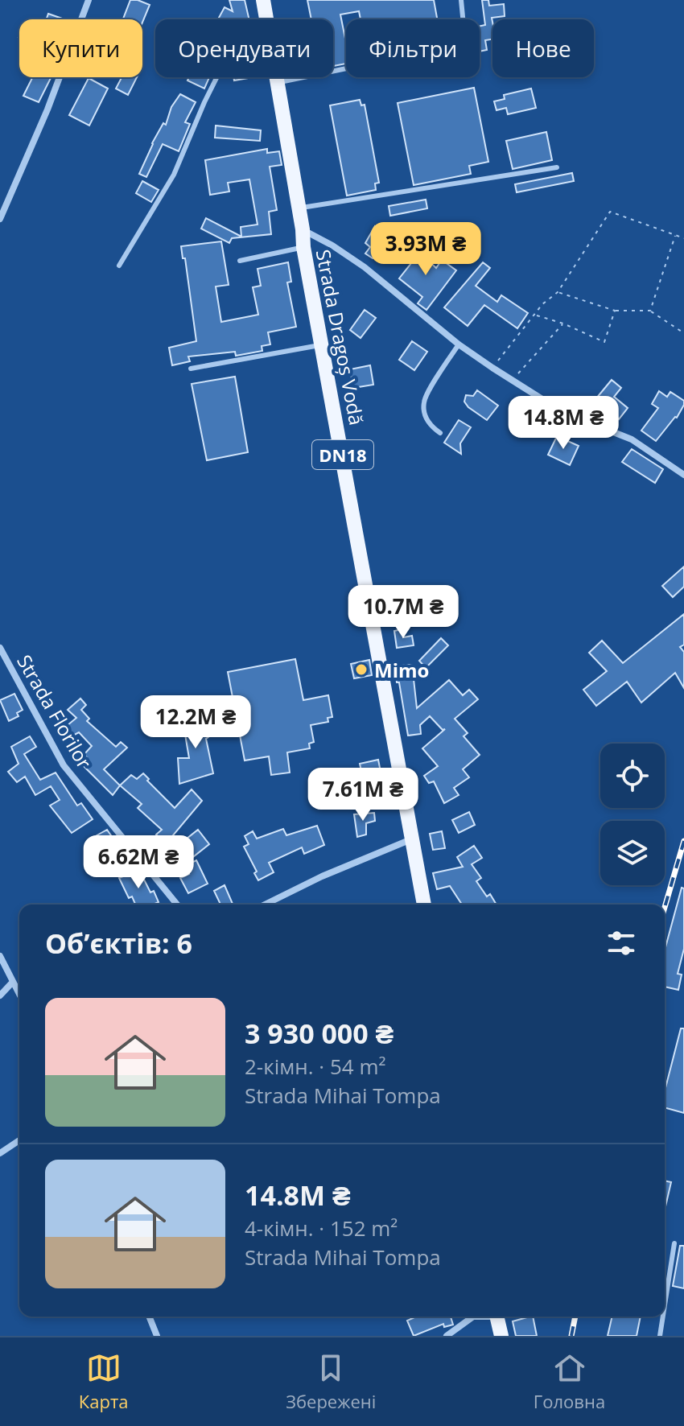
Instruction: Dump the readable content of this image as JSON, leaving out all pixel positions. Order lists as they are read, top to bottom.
{
  "streets": {
    "main road": ["Strada Dragoș Vodă", "DN18"],
    "street": ["Strada Florilor"]
  },
  "places": ["Mimo"],
  "page": {
    "chip": [
      "Купити",
      "Орендувати",
      "Фільтри",
      "Нове"
    ],
    "price": [
      "3.93M ₴",
      "14.8M ₴",
      "10.7M ₴",
      "12.2M ₴",
      "7.61M ₴",
      "6.62M ₴"
    ],
    "heading": "Об’єктів: 6",
    "list": [
      {
        "name": "3 930 000 ₴",
        "note": "2-кімн. · 54 m² · Strada Mihai Tompa"
      },
      {
        "name": "14.8M ₴",
        "note": "4-кімн. · 152 m² · Strada Mihai Tompa"
      }
    ],
    "tabs": ["Карта", "Збережені", "Головна"]
  }
}
